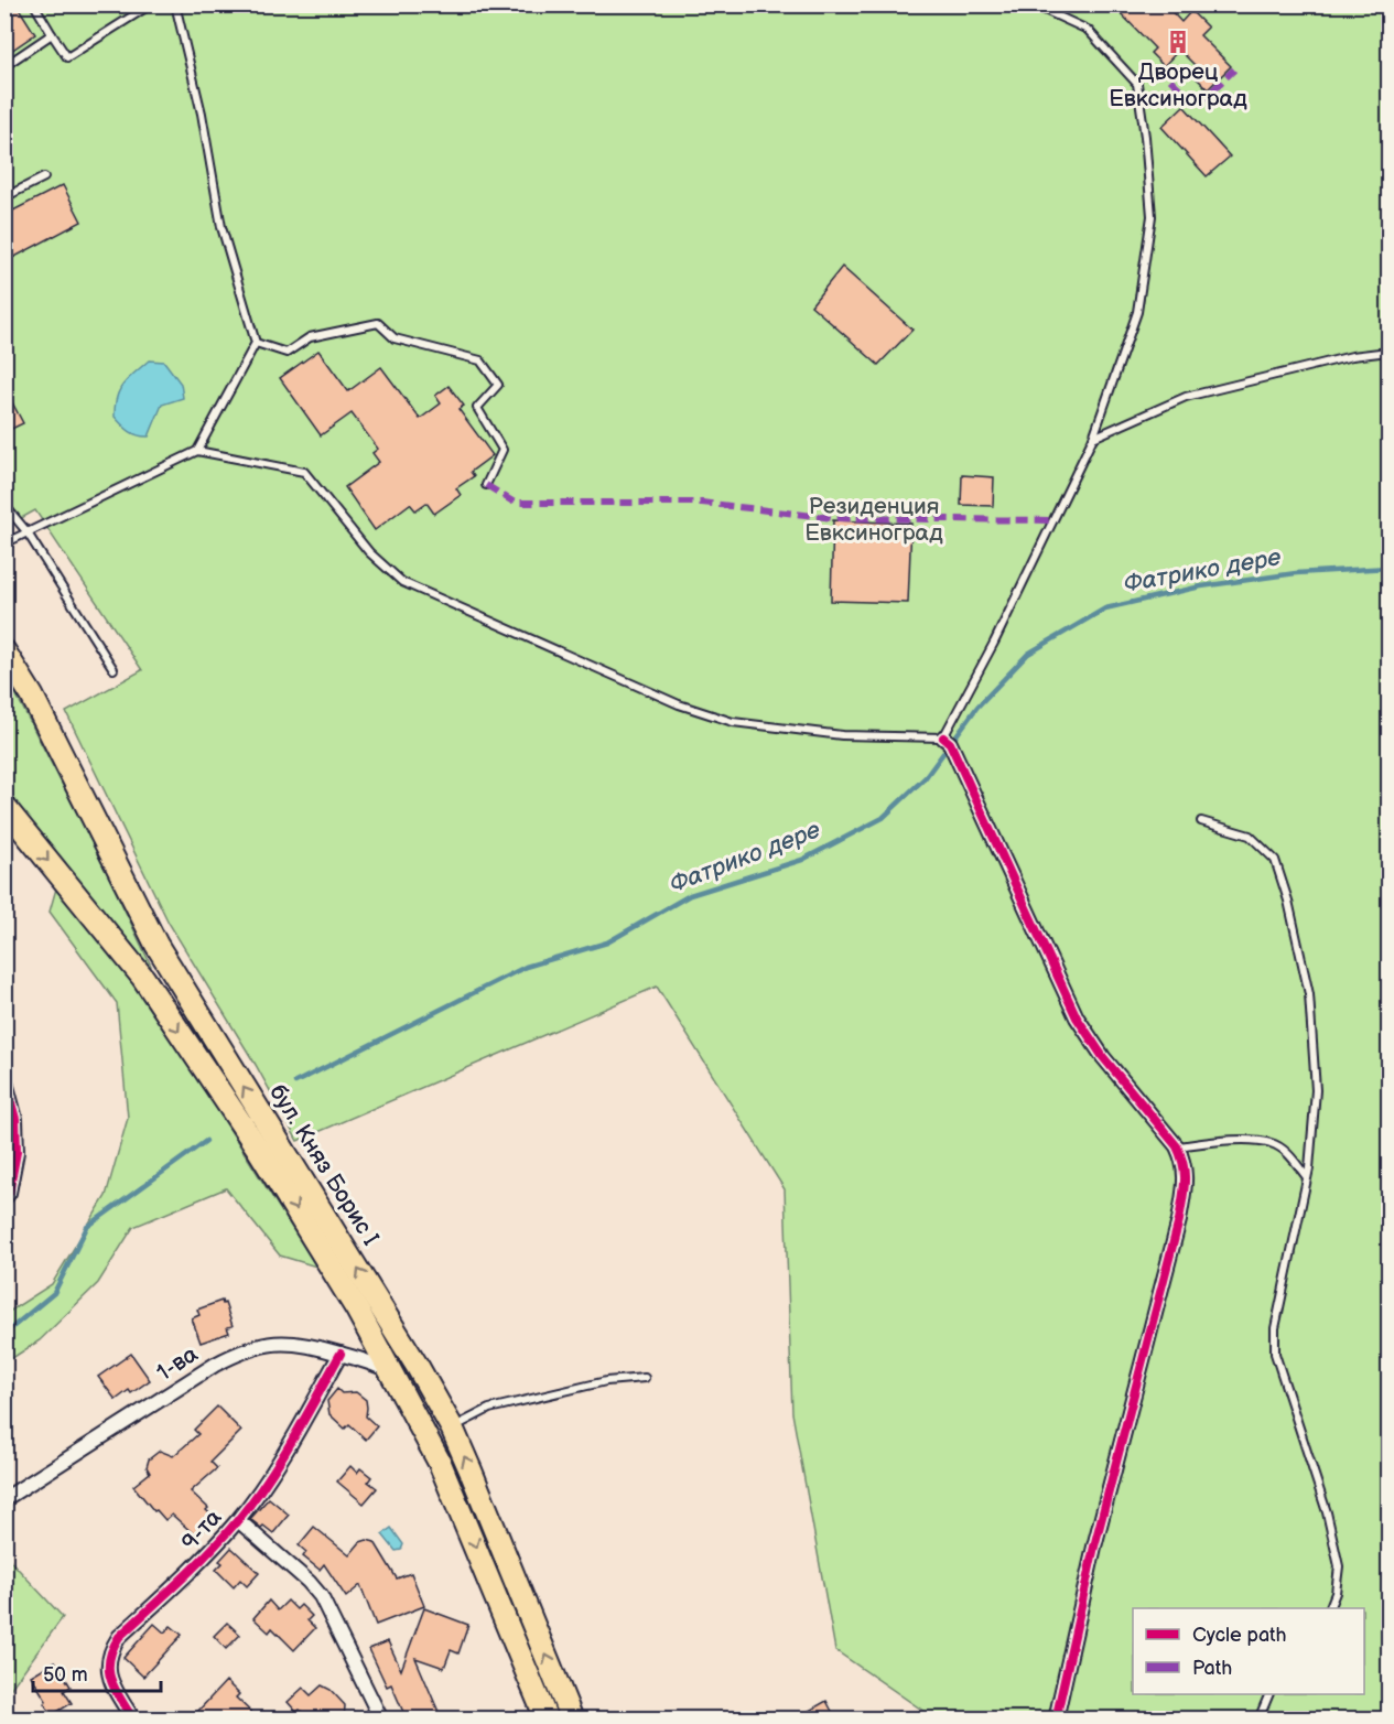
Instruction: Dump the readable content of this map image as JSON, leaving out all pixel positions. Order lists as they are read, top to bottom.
{
  "streets": {
    "highway": ["бул. Княз Борис I"],
    "street": ["1-ва", "9-та"]
  },
  "crossings": [
    ["бул. Княз Борис I", "1-ва"],
    ["1-ва", "9-та"]
  ],
  "water": ["Фатрико дере"],
  "parks": ["Резиденция Евксиноград"],
  "places": {
    "building": ["Дворец Евксиноград"]
  },
  "legend": ["Cycle path", "Path"],
  "scale_bar": "50 m"
}
